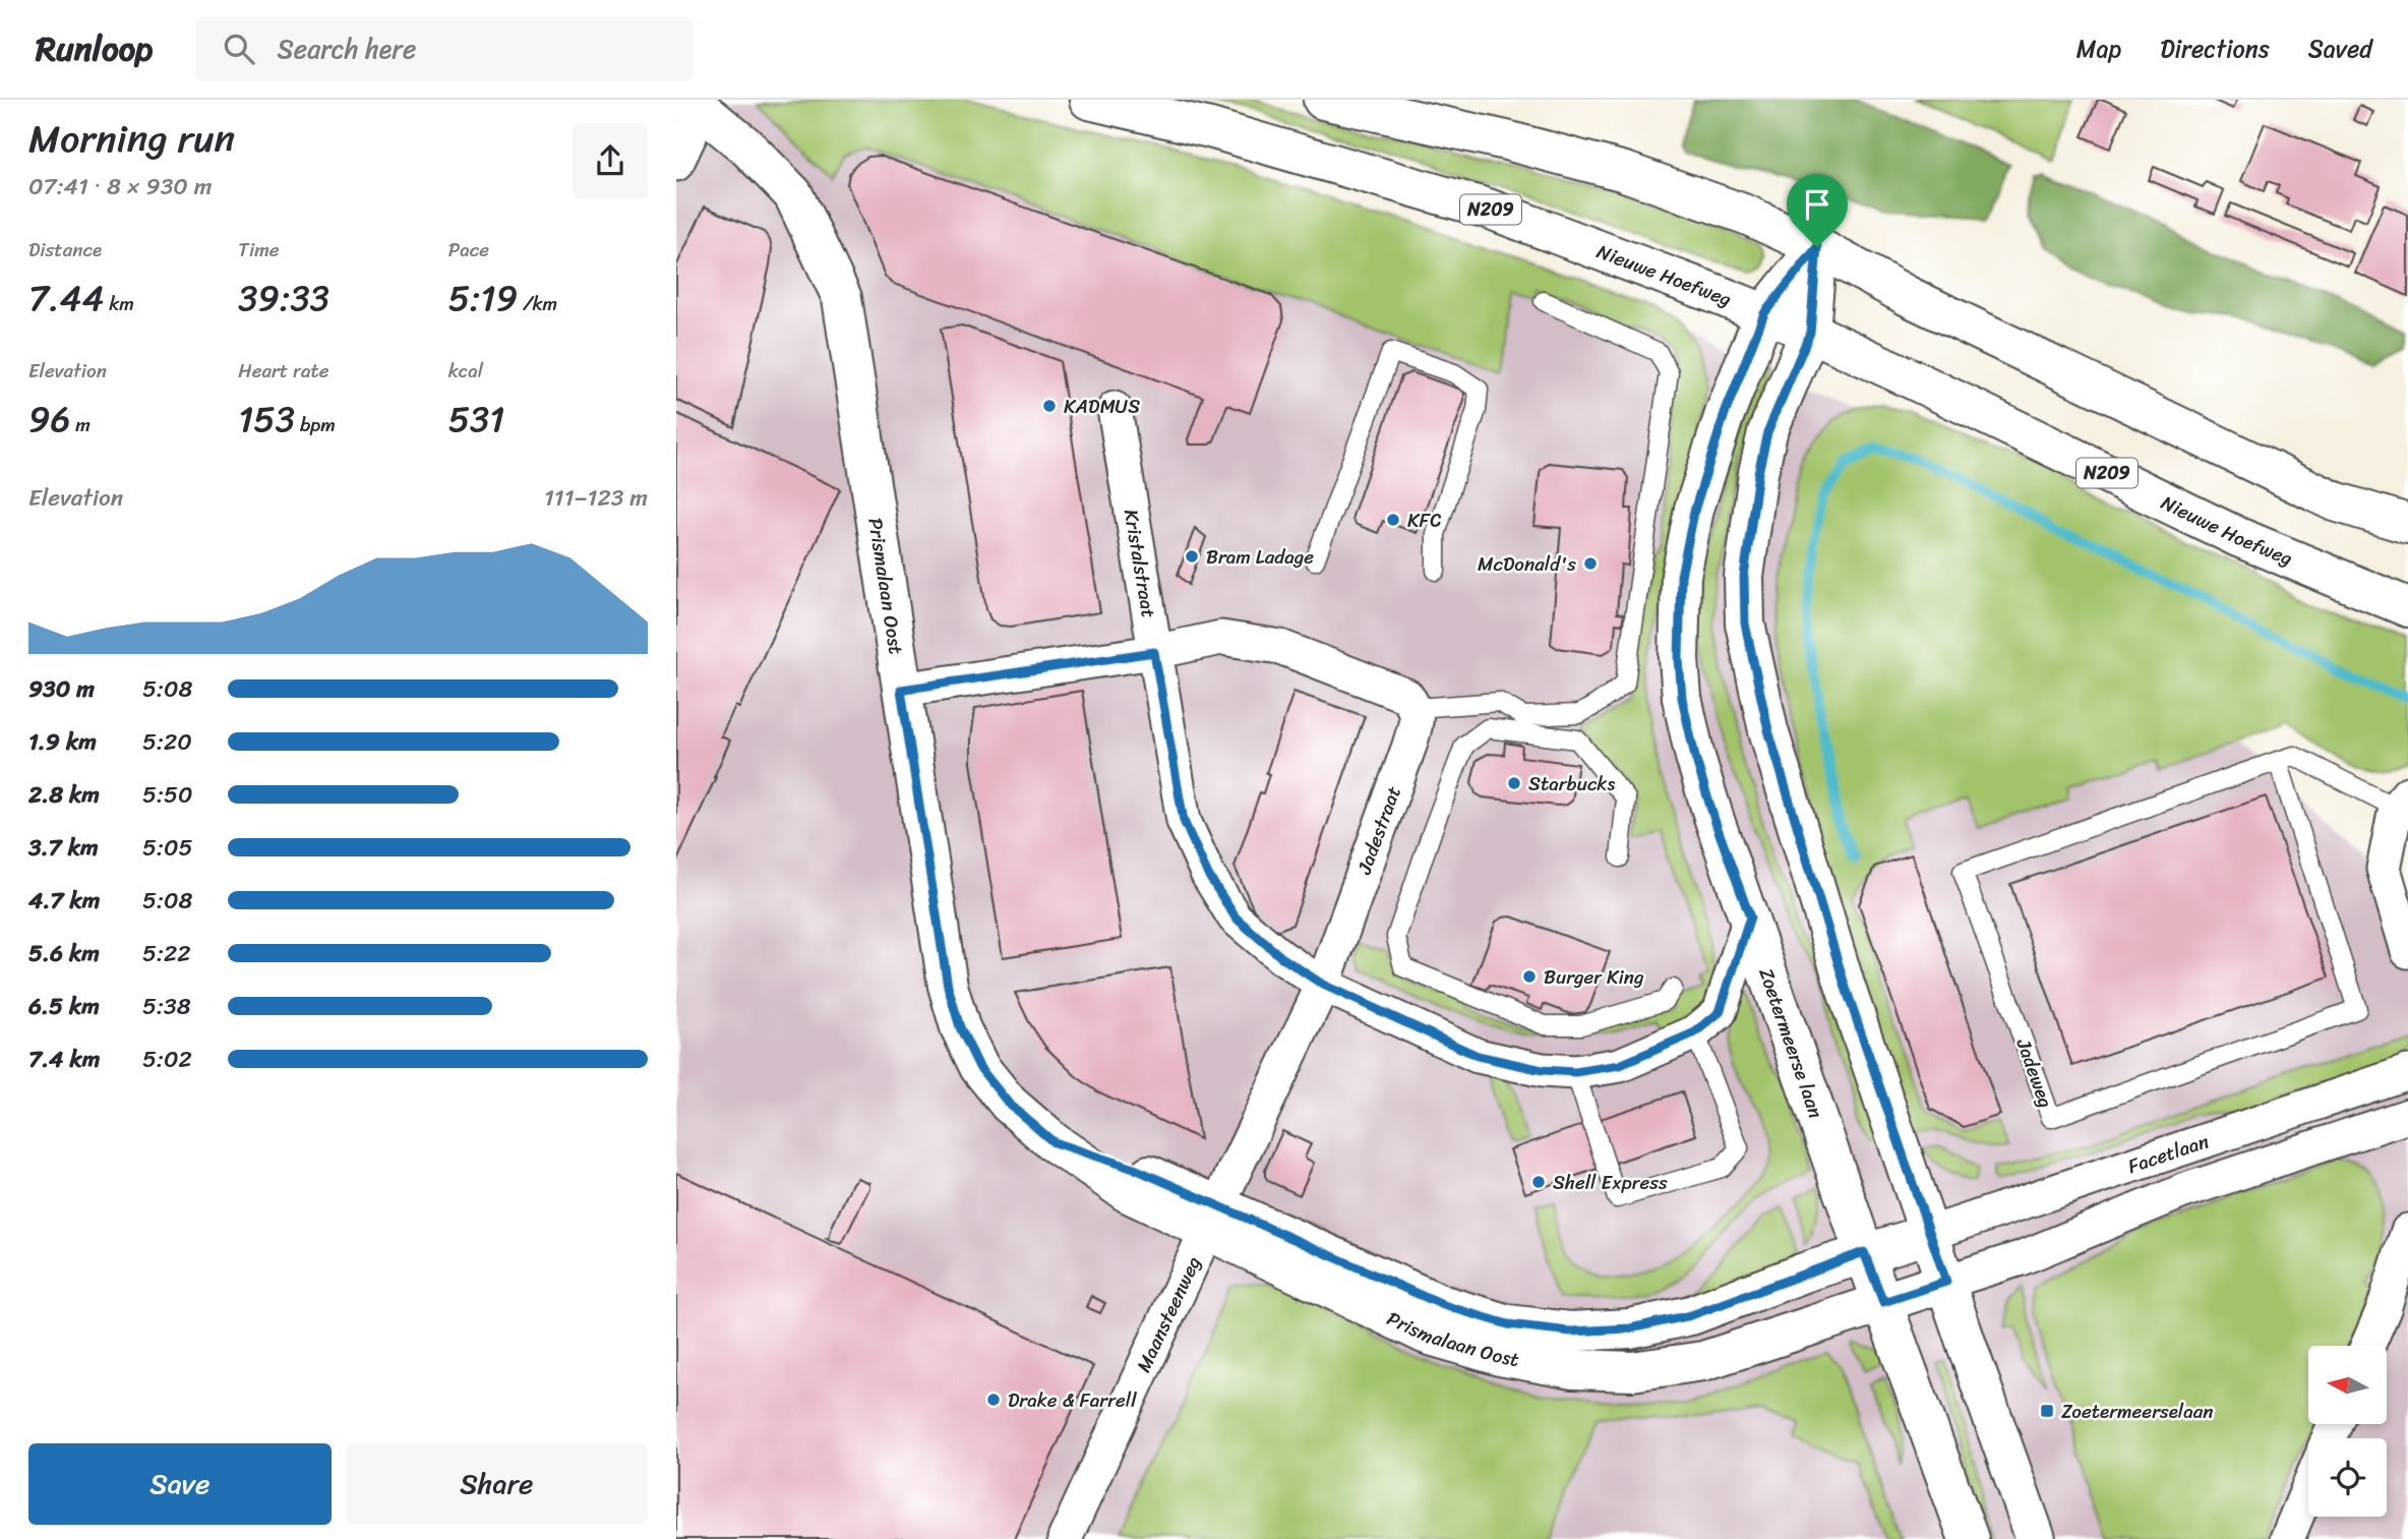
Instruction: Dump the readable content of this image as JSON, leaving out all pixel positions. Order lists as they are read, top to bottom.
{
  "streets": {
    "street": [
      "N209",
      "Nieuwe Hoefweg",
      "Kristalstraat",
      "Prismalaan Oost",
      "Jadestraat",
      "Zoetermeerse laan",
      "Facetlaan",
      "Maansteenweg"
    ],
    "lane": ["Jadeweg"]
  },
  "crossings": [
    ["Nieuwe Hoefweg", "Zoetermeerse laan"],
    ["Kristalstraat", "Jadestraat"],
    ["Kristalstraat", "Zoetermeerse laan"],
    ["Prismalaan Oost", "Jadestraat"],
    ["Prismalaan Oost", "Zoetermeerse laan"],
    ["Prismalaan Oost", "Facetlaan"],
    ["Prismalaan Oost", "Maansteenweg"],
    ["Jadestraat", "Maansteenweg"]
  ],
  "places": {
    "other": [
      "KADMUS",
      "KFC",
      "Bram Ladage",
      "McDonald's",
      "Starbucks",
      "Burger King",
      "Shell Express",
      "Drake & Farrell"
    ],
    "transit": ["Zoetermeerselaan"]
  },
  "north": "left",
  "page": {
    "header": "Runloop",
    "search": "Search here",
    "nav": ["Map", "Directions", "Saved"],
    "heading": ["Morning run", "07:41 · 8 × 930 m"],
    "stats": [
      ["Distance", "7.44 km"],
      ["Time", "39:33"],
      ["Pace", "5:19 /km"],
      ["Elevation", "96 m"],
      ["Heart rate", "153 bpm"],
      ["kcal", "531"]
    ],
    "chart": ["Elevation", "111–123 m"],
    "list": [
      {
        "name": "930 m",
        "note": "5:08"
      },
      {
        "name": "1.9 km",
        "note": "5:20"
      },
      {
        "name": "2.8 km",
        "note": "5:50"
      },
      {
        "name": "3.7 km",
        "note": "5:05"
      },
      {
        "name": "4.7 km",
        "note": "5:08"
      },
      {
        "name": "5.6 km",
        "note": "5:22"
      },
      {
        "name": "6.5 km",
        "note": "5:38"
      },
      {
        "name": "7.4 km",
        "note": "5:02"
      }
    ],
    "buttons": ["Save", "Share"]
  }
}
